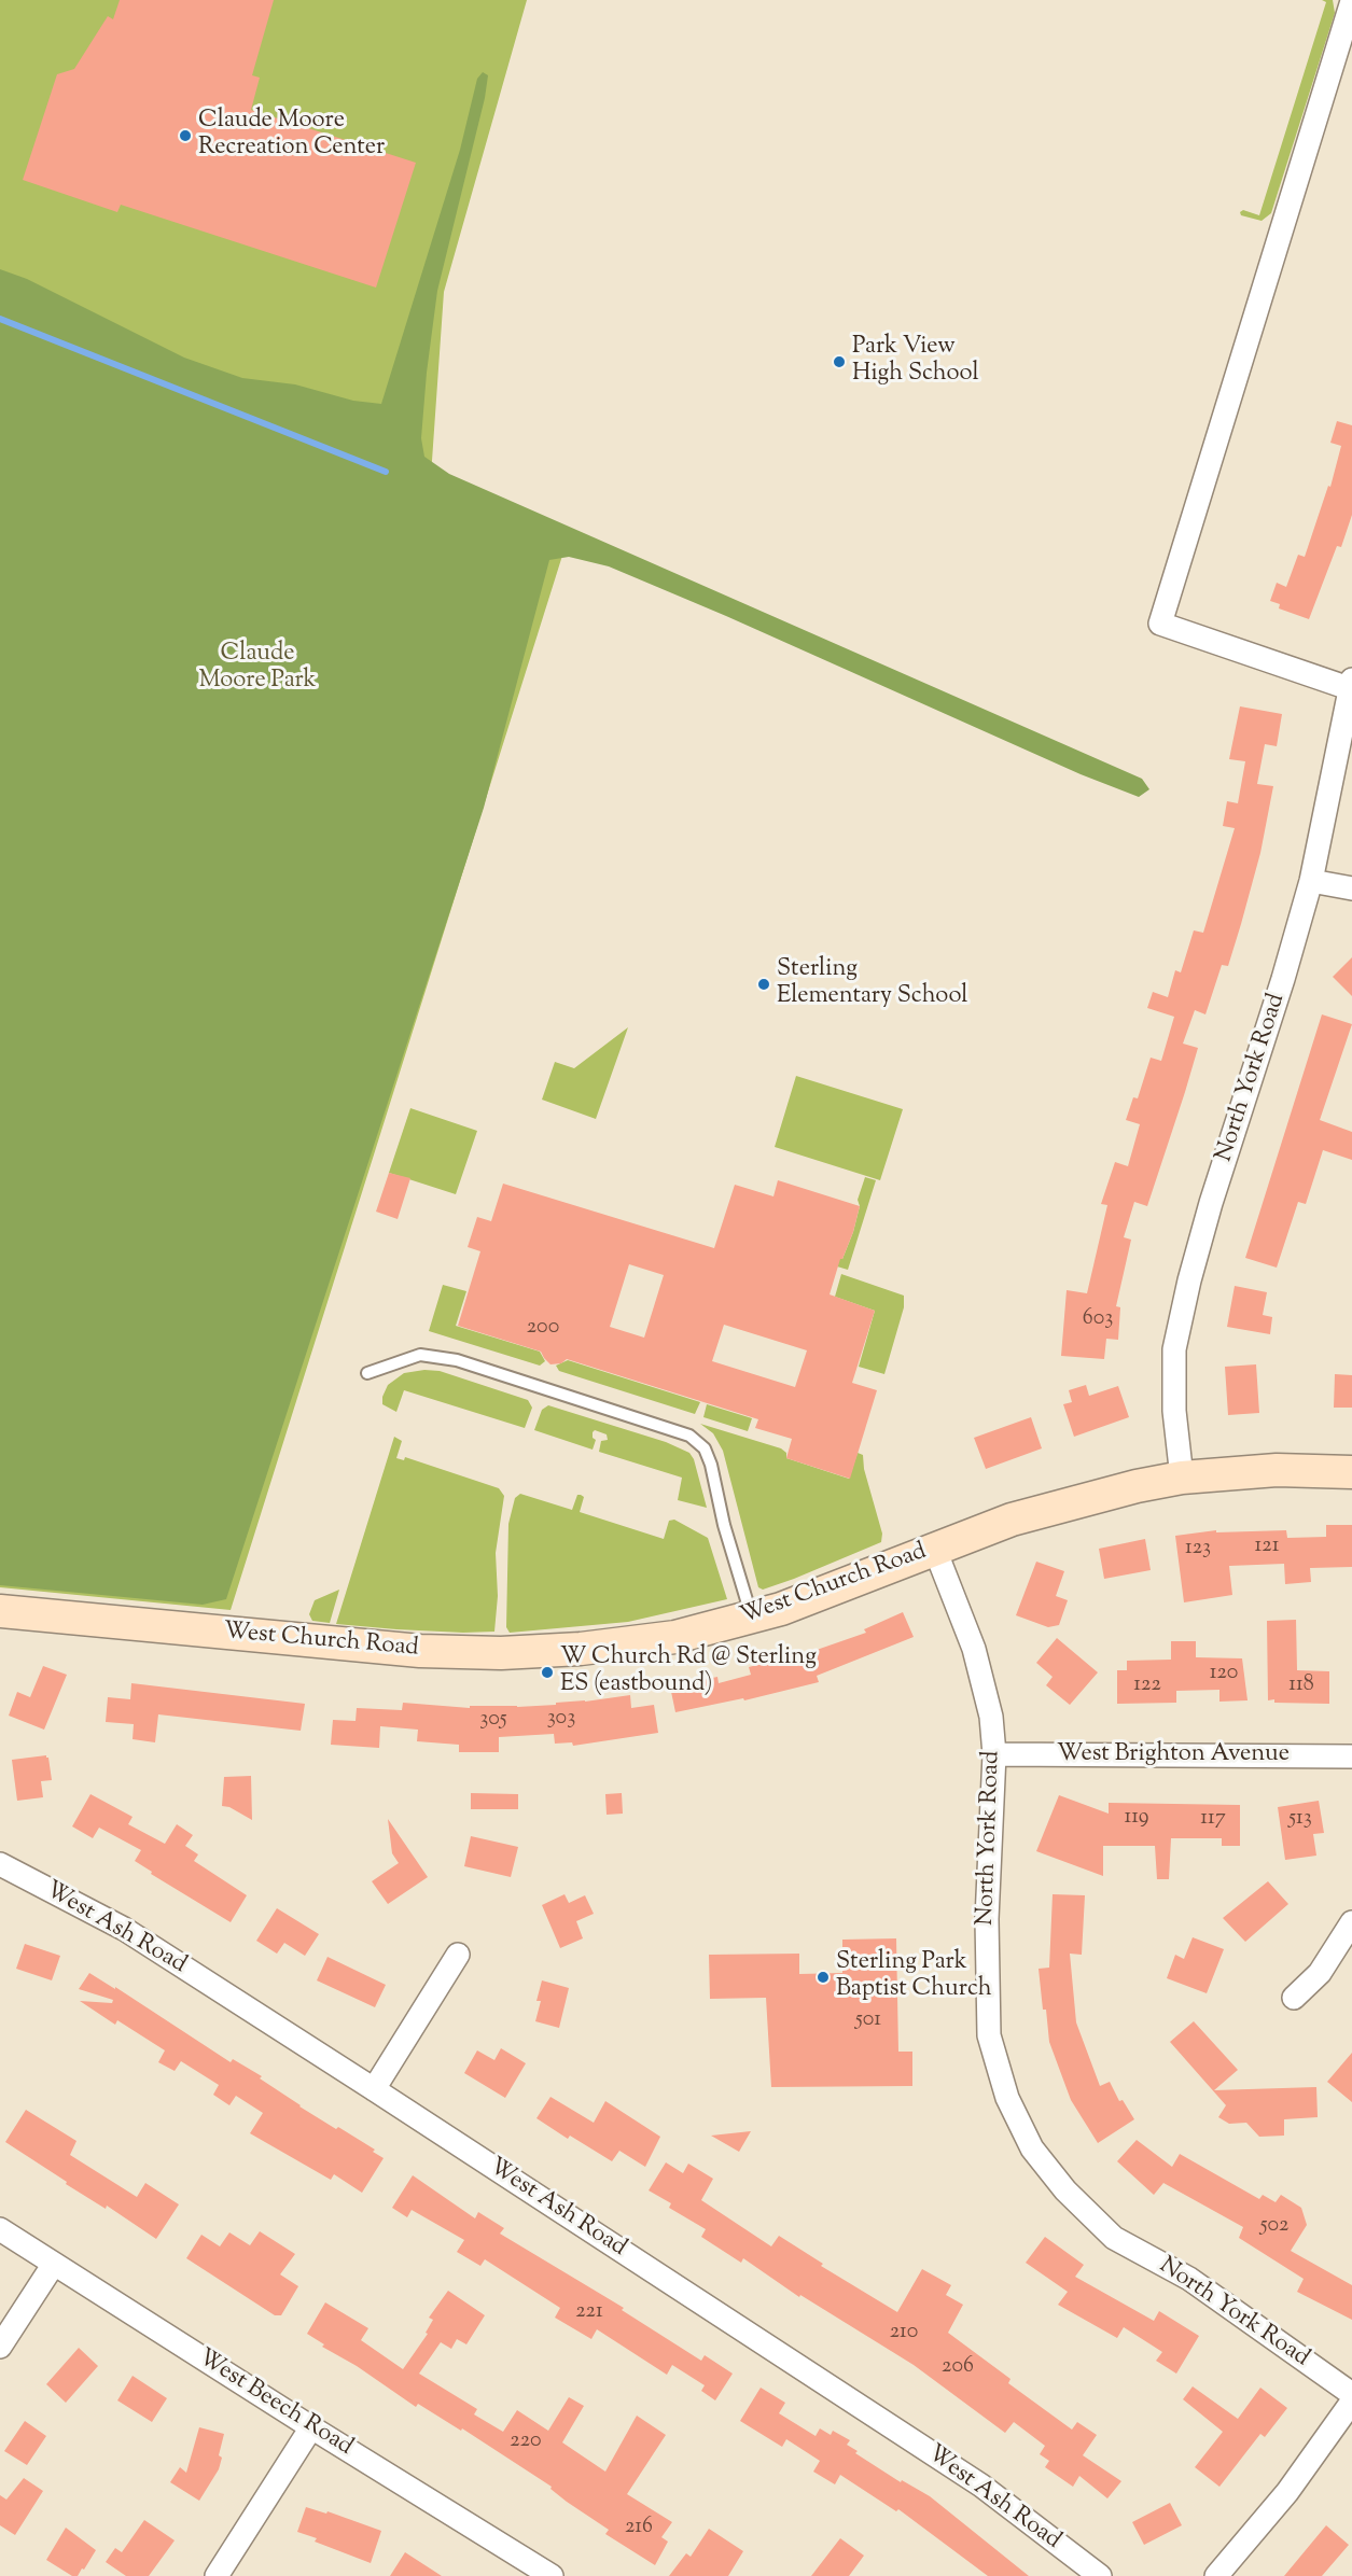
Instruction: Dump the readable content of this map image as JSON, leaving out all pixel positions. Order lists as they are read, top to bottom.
{
  "streets": {
    "main road": ["West Church Road"],
    "street": [
      "North York Road",
      "West Brighton Avenue",
      "West Ash Road",
      "West Beech Road"
    ]
  },
  "crossings": [
    ["North York Road", "West Church Road"],
    ["North York Road", "West Brighton Avenue"]
  ],
  "parks": ["Claude Moore Park"],
  "places": [
    "Claude Moore Recreation Center",
    "Park View High School",
    "Sterling Elementary School",
    "W Church Rd @ Sterling ES (eastbound)",
    "Sterling Park Baptist Church"
  ],
  "house_numbers": [
    "603",
    "200",
    "121",
    "123",
    "120",
    "122",
    "118",
    "303",
    "305",
    "119",
    "117",
    "513",
    "501",
    "502",
    "221",
    "210",
    "206",
    "220",
    "216"
  ]
}
